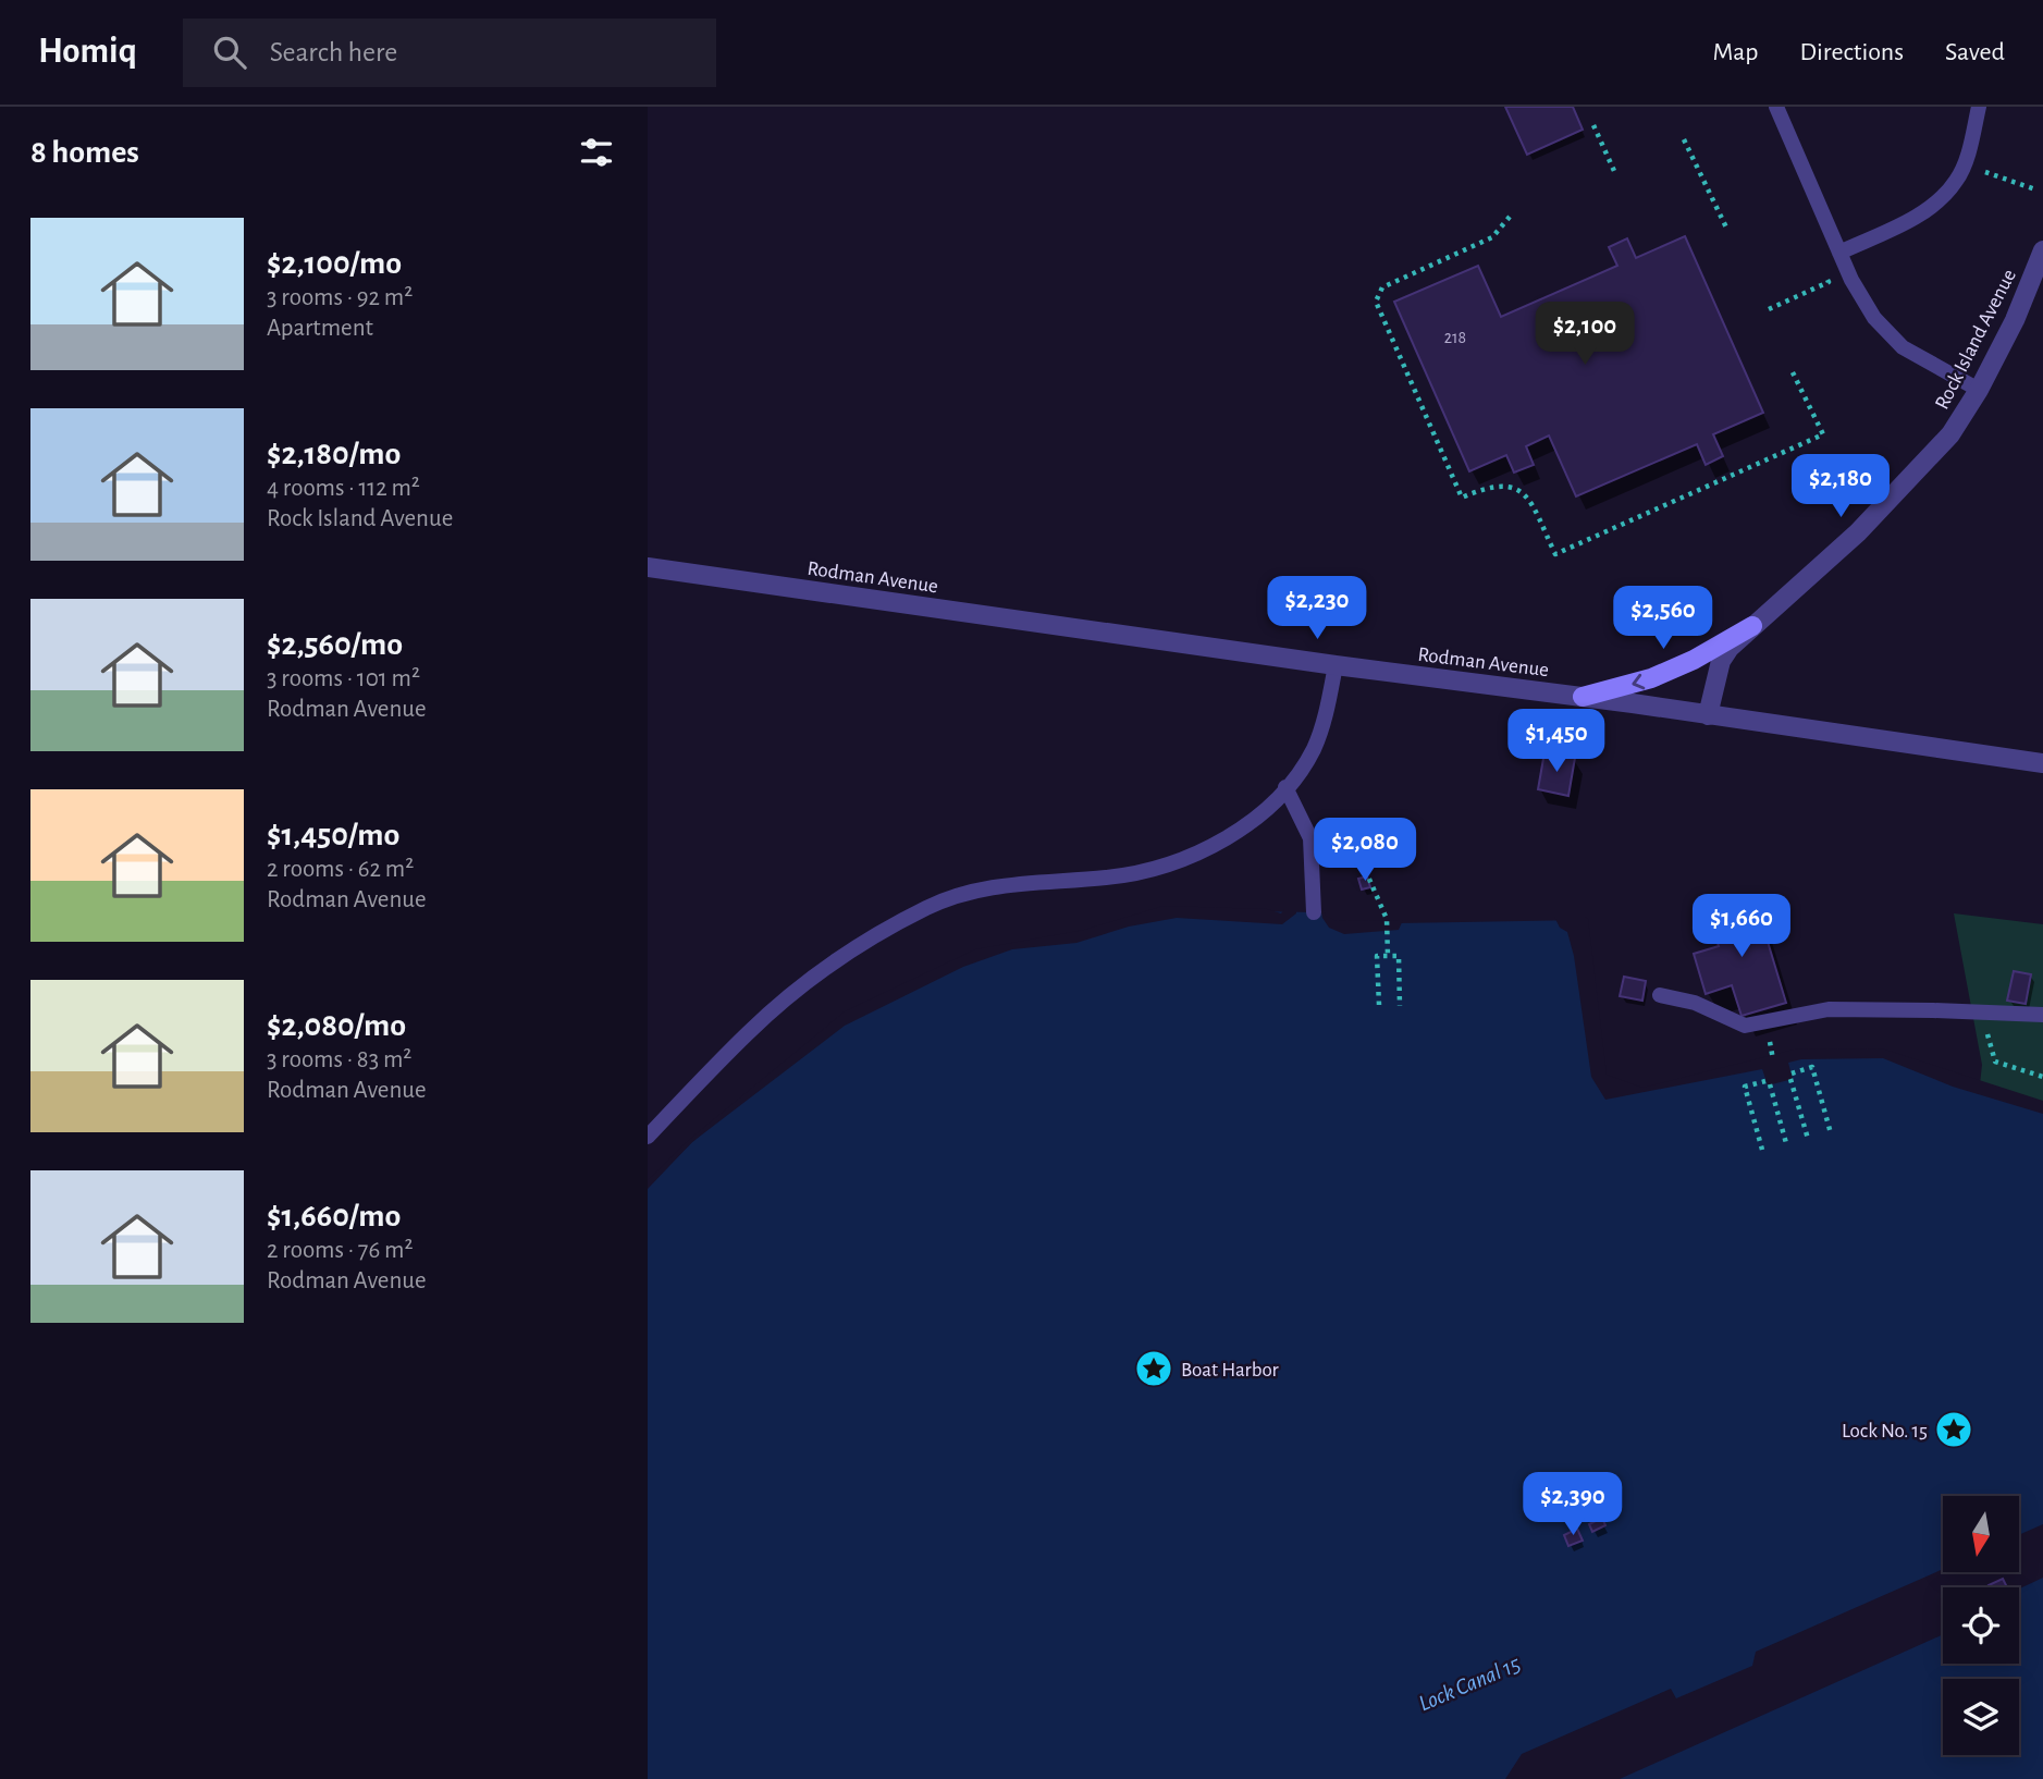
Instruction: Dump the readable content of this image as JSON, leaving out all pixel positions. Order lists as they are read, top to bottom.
{
  "streets": {
    "street": ["Rock Island Avenue", "Rodman Avenue"]
  },
  "crossings": [
    ["Rock Island Avenue", "Rodman Avenue"]
  ],
  "water": ["Lock Canal 15"],
  "places": {
    "place": ["Boat Harbor", "Lock No. 15"]
  },
  "house_numbers": ["218"],
  "north": "bottom",
  "page": {
    "header": "Homiq",
    "search": "Search here",
    "nav": ["Map", "Directions", "Saved"],
    "heading": "8 homes",
    "list": [
      {
        "name": "$2,100/mo",
        "note": "3 rooms · 92 m² · Apartment"
      },
      {
        "name": "$2,180/mo",
        "note": "4 rooms · 112 m² · Rock Island Avenue"
      },
      {
        "name": "$2,560/mo",
        "note": "3 rooms · 101 m² · Rodman Avenue"
      },
      {
        "name": "$1,450/mo",
        "note": "2 rooms · 62 m² · Rodman Avenue"
      },
      {
        "name": "$2,080/mo",
        "note": "3 rooms · 83 m² · Rodman Avenue"
      },
      {
        "name": "$1,660/mo",
        "note": "2 rooms · 76 m² · Rodman Avenue"
      }
    ],
    "price": [
      "$2,100",
      "$2,180",
      "$2,230",
      "$2,560",
      "$1,450",
      "$2,080",
      "$1,660",
      "$2,390"
    ]
  }
}
